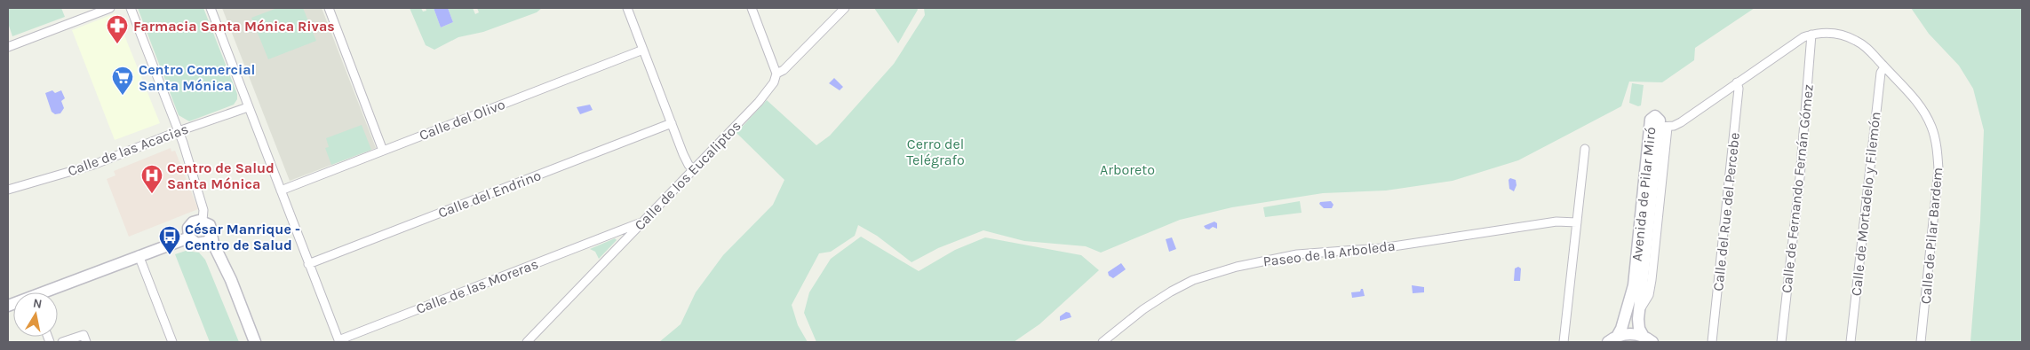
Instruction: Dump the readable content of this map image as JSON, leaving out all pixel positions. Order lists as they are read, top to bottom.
{
  "streets": {
    "street": [
      "Calle del Olivo",
      "Calle de las Acacias",
      "Calle de los Eucaliptos",
      "Calle de Fernando Fernán Gómez",
      "Calle del Endrino",
      "Avenida de Pilar Miró",
      "Calle de Mortadelo y Filemón",
      "Calle del Rue del Percebe",
      "Calle de Pilar Bardem",
      "Paseo de la Arboleda",
      "Calle de las Moreras"
    ]
  },
  "crossings": [
    ["Calle de los Eucaliptos", "Calle de las Moreras"],
    ["Calle de Fernando Fernán Gómez", "Calle de Pilar Bardem"],
    ["Avenida de Pilar Miró", "Calle de Pilar Bardem"],
    ["Calle de Mortadelo y Filemón", "Calle de Pilar Bardem"],
    ["Calle del Rue del Percebe", "Calle de Pilar Bardem"]
  ],
  "parks": ["Cerro del Telégrafo", "Arboreto"],
  "places": {
    "pharmacy": ["Farmacia Santa Mónica Rivas"],
    "supermarket": ["Centro Comercial Santa Mónica"],
    "hospital": ["Centro de Salud Santa Mónica"],
    "bus stop": ["César Manrique - Centro de Salud"]
  },
  "north": "top"
}
